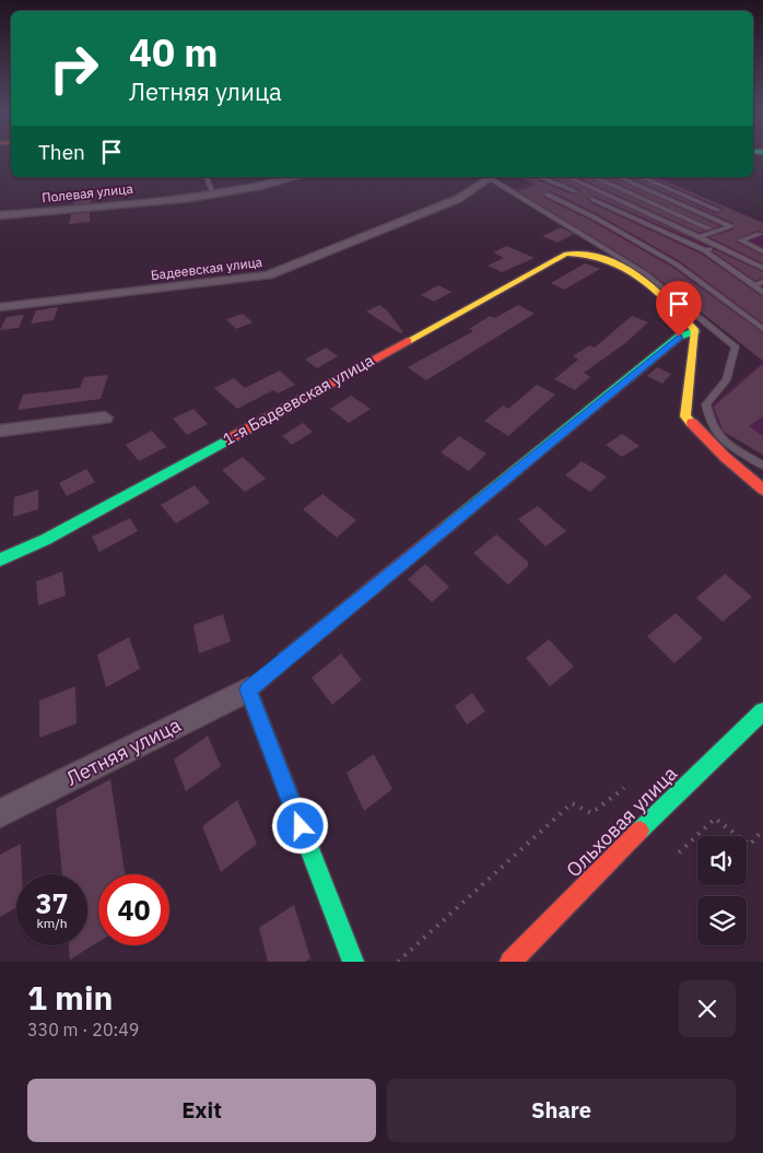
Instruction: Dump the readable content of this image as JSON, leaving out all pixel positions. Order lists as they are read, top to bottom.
{
  "streets": {
    "street": [
      "Полевая улица",
      "Бадеевская улица",
      "1-я Бадеевская улица",
      "Летняя улица",
      "Ольховая улица"
    ]
  },
  "crossings": [
    ["1-я Бадеевская улица", "Летняя улица"]
  ],
  "page": {
    "turn": ["40 m", "Летняя улица"],
    "then": "Then",
    "speed": "37 km/h",
    "limit": "40",
    "heading": ["1 min", "330 m · 20:49"],
    "buttons": ["Exit", "Share"]
  }
}
